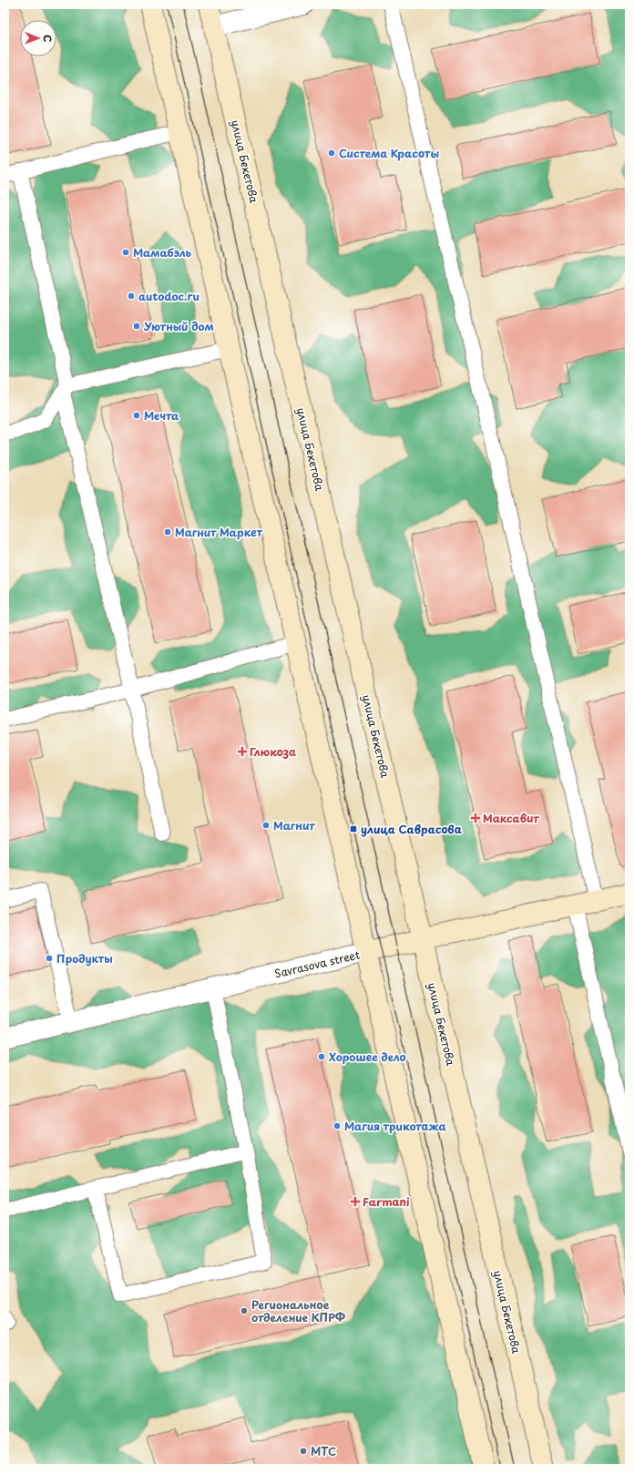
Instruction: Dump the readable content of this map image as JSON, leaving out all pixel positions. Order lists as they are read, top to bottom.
{
  "streets": {
    "main road": ["улица Бекетова", "Savrasova street"]
  },
  "crossings": [
    ["улица Бекетова", "Savrasova street"]
  ],
  "places": {
    "other": [
      "Система Красоты",
      "Мамабэль",
      "autodoc.ru",
      "Уютный дом",
      "Мечта",
      "Магнит Маркет",
      "Магнит",
      "Продукты",
      "Хорошее дело",
      "Магия трикотажа",
      "Региональное отделение КПРФ",
      "МТС"
    ],
    "health": ["Глюкоза", "Максавит", "Farmani"],
    "transit": ["улица Саврасова"]
  },
  "north": "right"
}
